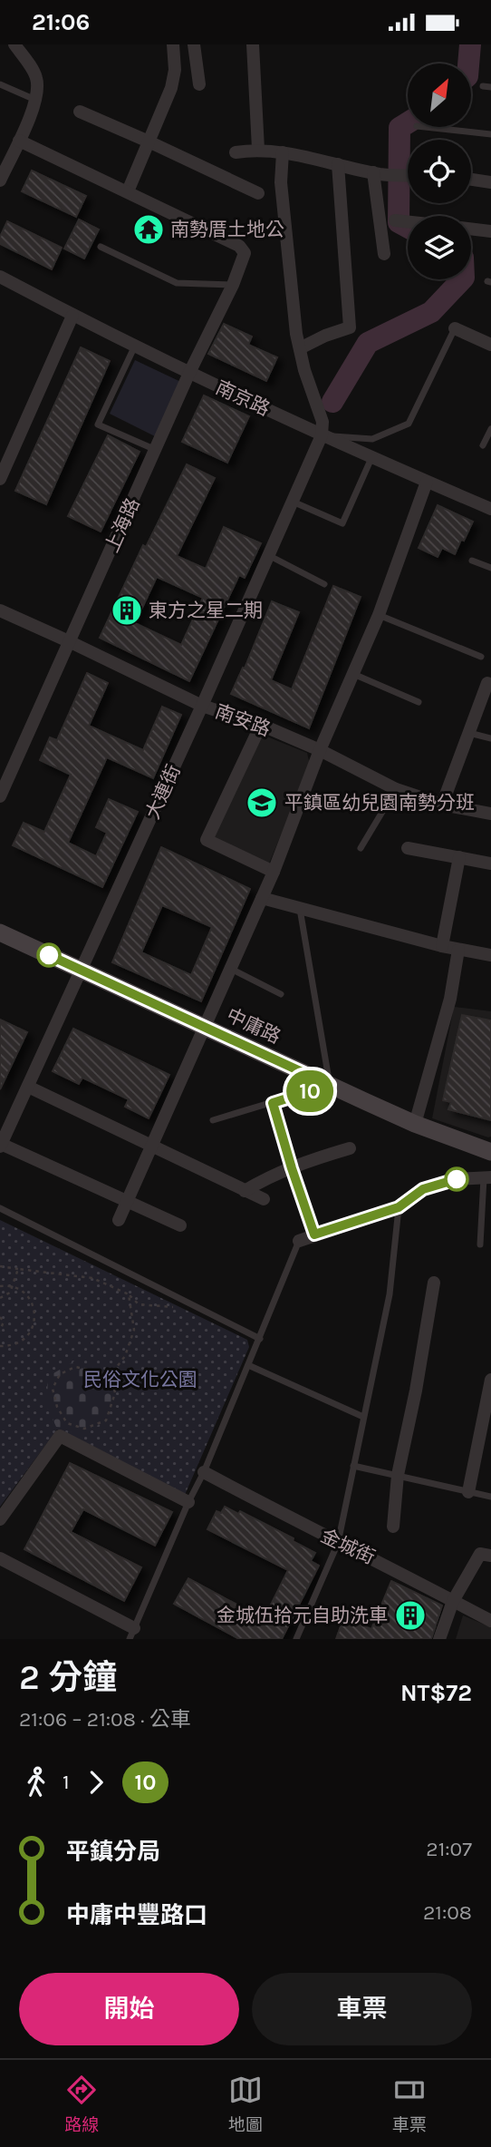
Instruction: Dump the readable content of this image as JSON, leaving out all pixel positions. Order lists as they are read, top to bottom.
{
  "streets": {
    "street": [
      "南京路",
      "上海路",
      "南安路",
      "大連街",
      "中庸路",
      "金城街"
    ]
  },
  "crossings": [
    ["南京路", "上海路"],
    ["南京路", "大連街"],
    ["上海路", "南安路"],
    ["南安路", "大連街"],
    ["大連街", "中庸路"]
  ],
  "parks": ["民俗文化公園"],
  "places": {
    "temple": ["南勢厝土地公"],
    "building": ["東方之星二期", "金城伍拾元自助洗車"],
    "school or university": ["平鎮區幼兒園南勢分班"]
  },
  "lines": ["bus line 10"],
  "north": "top right",
  "page": {
    "status": "21:06",
    "on_map": "10",
    "heading": ["2 分鐘", "21:06 – 21:08 · 公車", "NT$72"],
    "legs": ["1", "10"],
    "list": [
      {
        "name": "平鎮分局",
        "value": "21:07"
      },
      {
        "name": "中庸中豐路口",
        "value": "21:08"
      }
    ],
    "buttons": ["開始", "車票"],
    "tabs": ["路線", "地圖", "車票"]
  }
}
